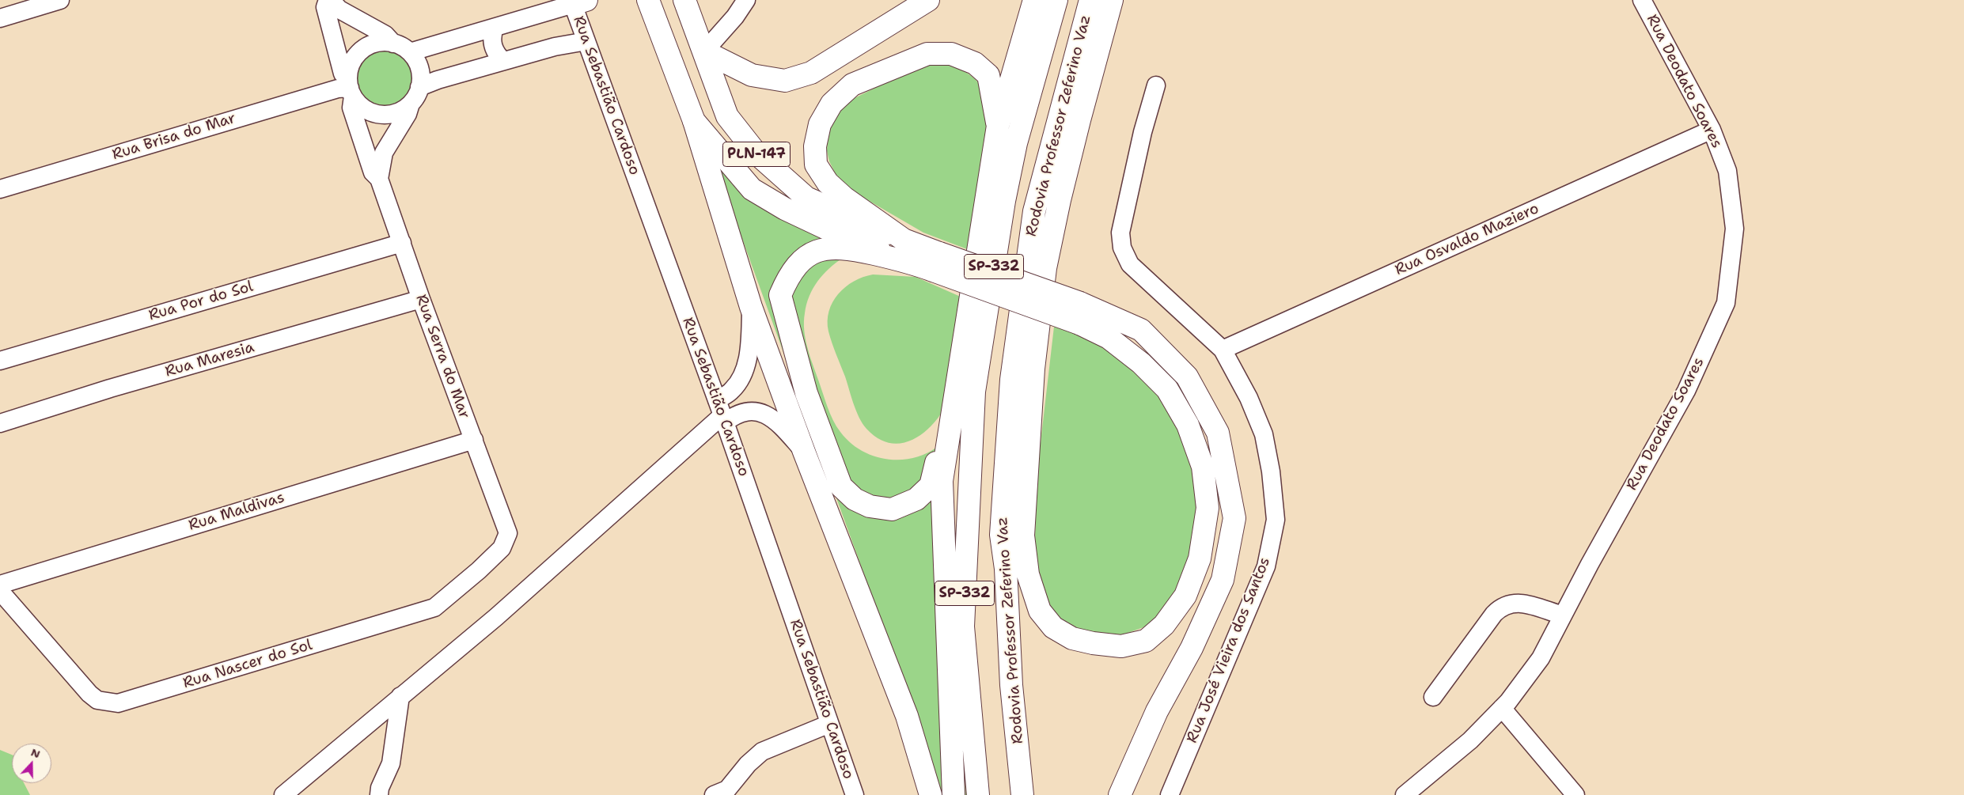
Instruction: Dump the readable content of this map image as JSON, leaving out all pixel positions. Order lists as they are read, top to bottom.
{
  "streets": {
    "main road": ["Rodovia Professor Zeferino Vaz", "PLN-147", "SP-332"],
    "street": [
      "Rua Deodato Soares",
      "Rua Sebastião Cardoso",
      "Rua Brisa do Mar",
      "Rua Osvaldo Maziero",
      "Rua Por do Sol",
      "Rua Serra do Mar",
      "Rua Maresia",
      "Rua Maldivas",
      "Rua José Vieira dos Santos",
      "Rua Nascer do Sol"
    ]
  },
  "crossings": [
    ["Rua Deodato Soares", "Rua Osvaldo Maziero"],
    ["Rua Brisa do Mar", "Rua Serra do Mar"],
    ["Rua Osvaldo Maziero", "Rua José Vieira dos Santos"],
    ["Rua Por do Sol", "Rua Serra do Mar"],
    ["Rua Serra do Mar", "Rua Maresia"],
    ["Rua Serra do Mar", "Rua Maldivas"],
    ["Rua Serra do Mar", "Rua Nascer do Sol"]
  ],
  "north": "top"
}
